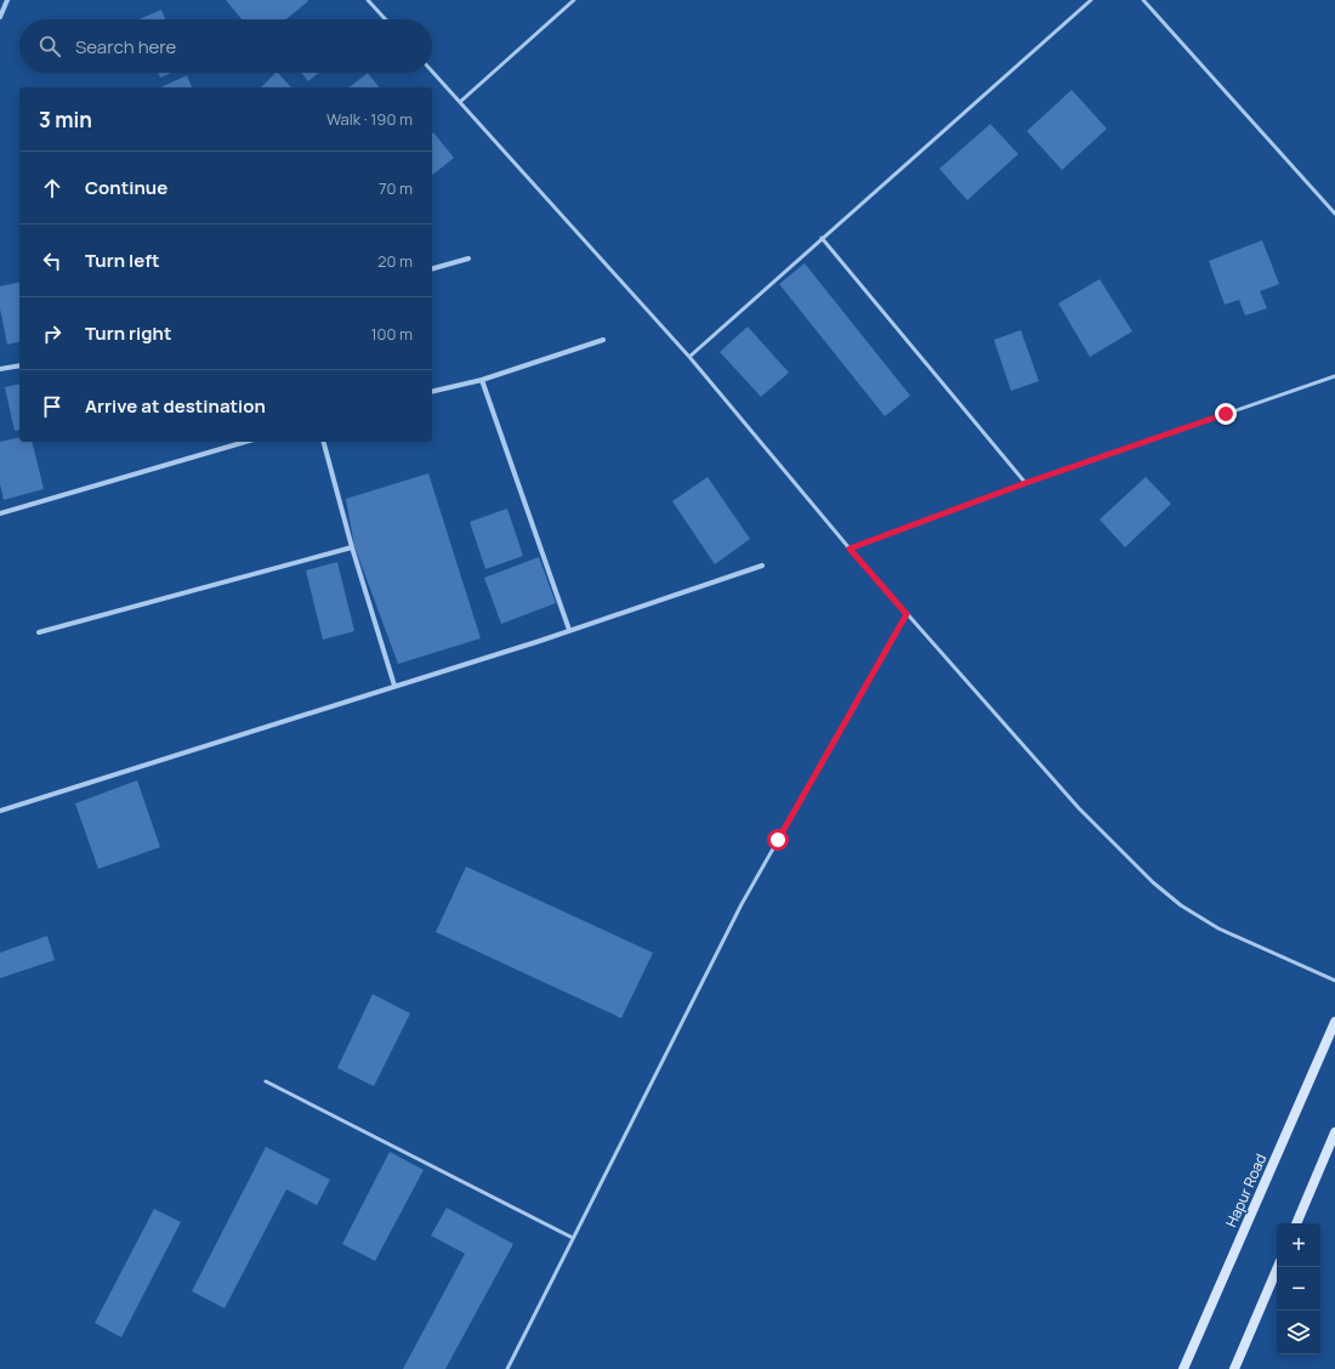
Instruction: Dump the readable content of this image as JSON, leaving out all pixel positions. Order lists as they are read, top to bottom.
{
  "streets": {
    "main road": ["Hapur Road"]
  },
  "page": {
    "search": "Search here",
    "heading": ["3 min", "Walk · 190 m"],
    "list": [
      ["Continue", "70 m"],
      ["Turn left", "20 m"],
      ["Turn right", "100 m"],
      "Arrive at destination"
    ],
    "map_buttons": ["+", "−"]
  }
}
